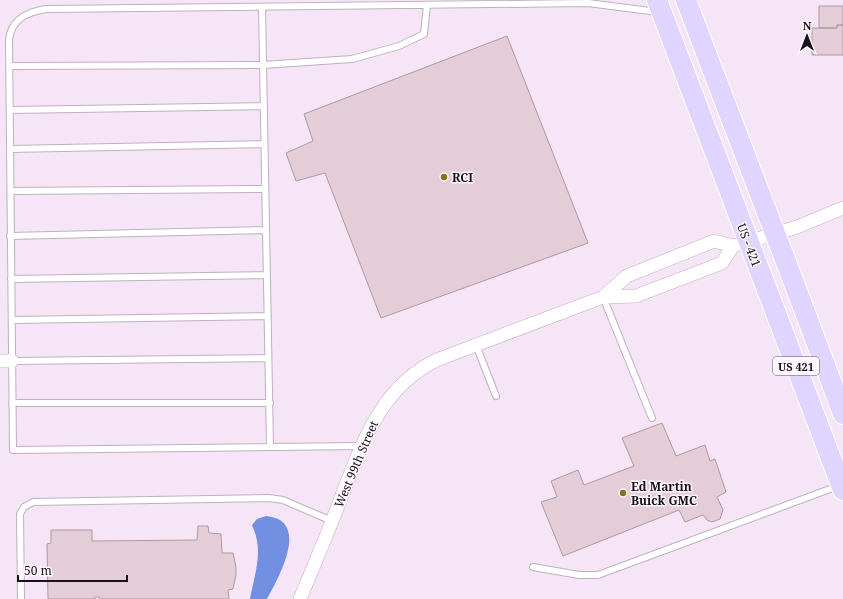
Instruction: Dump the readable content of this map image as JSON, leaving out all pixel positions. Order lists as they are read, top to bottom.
{
  "streets": {
    "main road": ["US - 421", "US 421"],
    "street": ["West 99th Street"]
  },
  "crossings": [
    ["US - 421", "West 99th Street"],
    ["US 421", "West 99th Street"]
  ],
  "places": ["RCI", "Ed Martin Buick GMC"],
  "scale_bar": "50 m",
  "north": "top"
}
